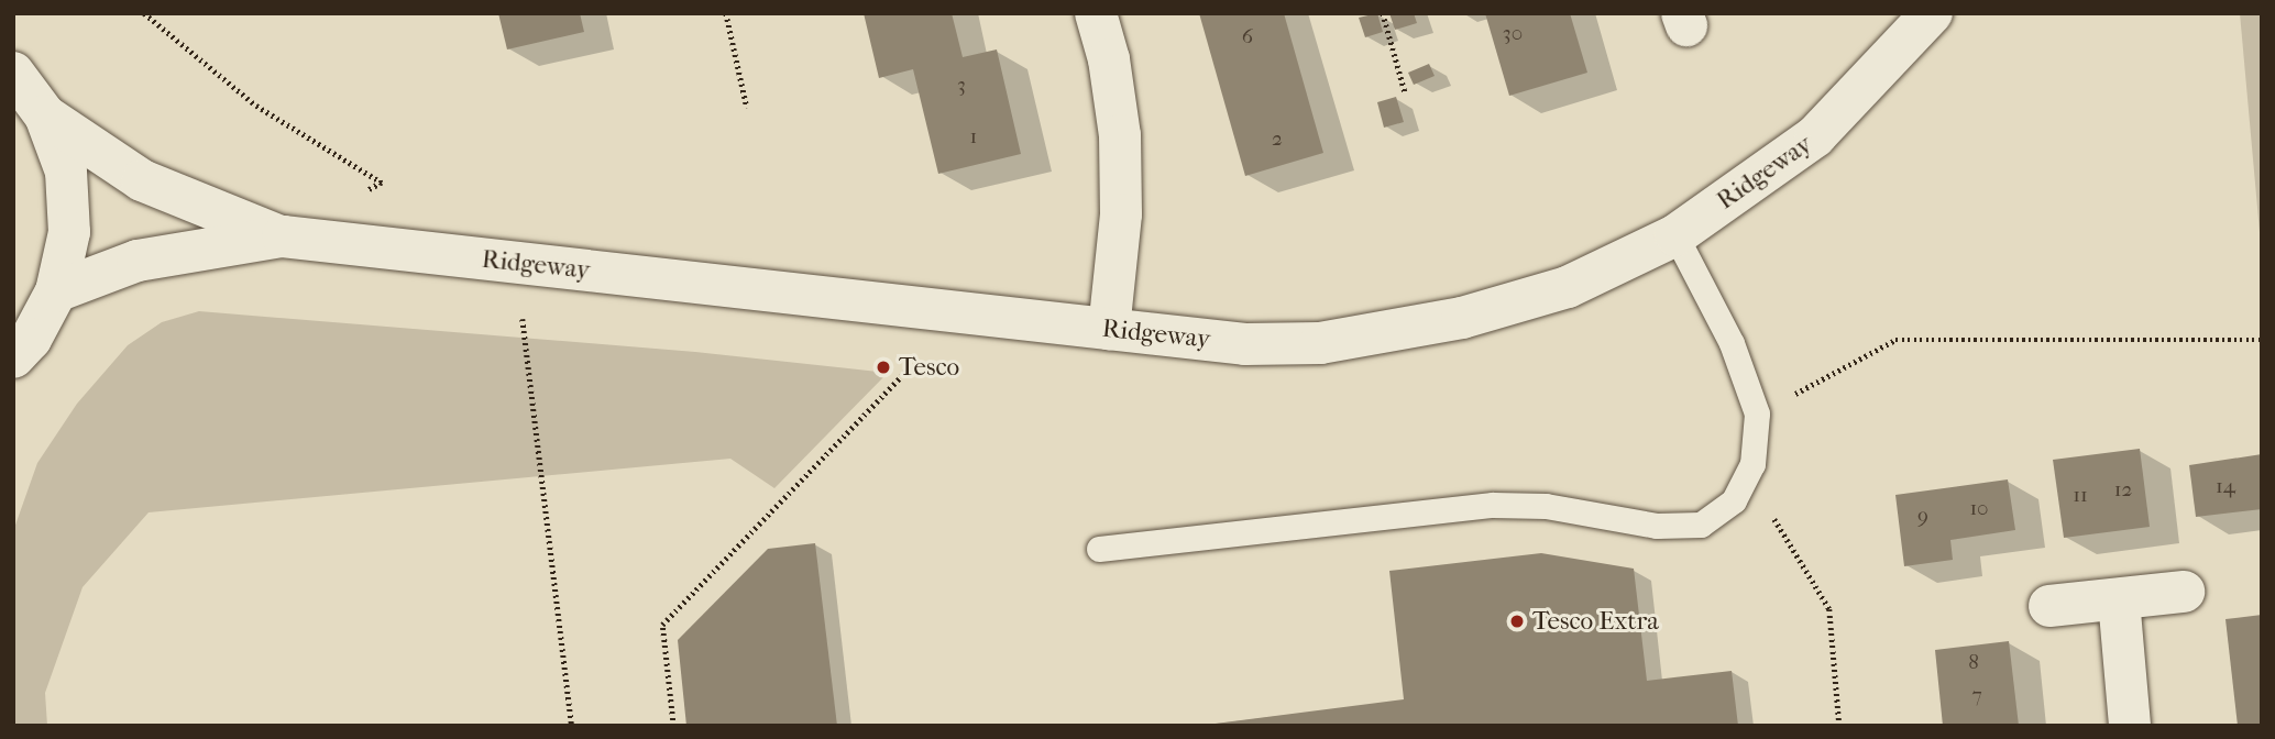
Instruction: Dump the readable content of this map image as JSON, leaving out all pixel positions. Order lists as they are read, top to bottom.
{
  "streets": {
    "street": ["Ridgeway"]
  },
  "places": ["Tesco", "Tesco Extra"],
  "house_numbers": [
    "30",
    "6",
    "3",
    "1",
    "2",
    "14",
    "12",
    "11",
    "10",
    "9",
    "8",
    "7"
  ]
}
